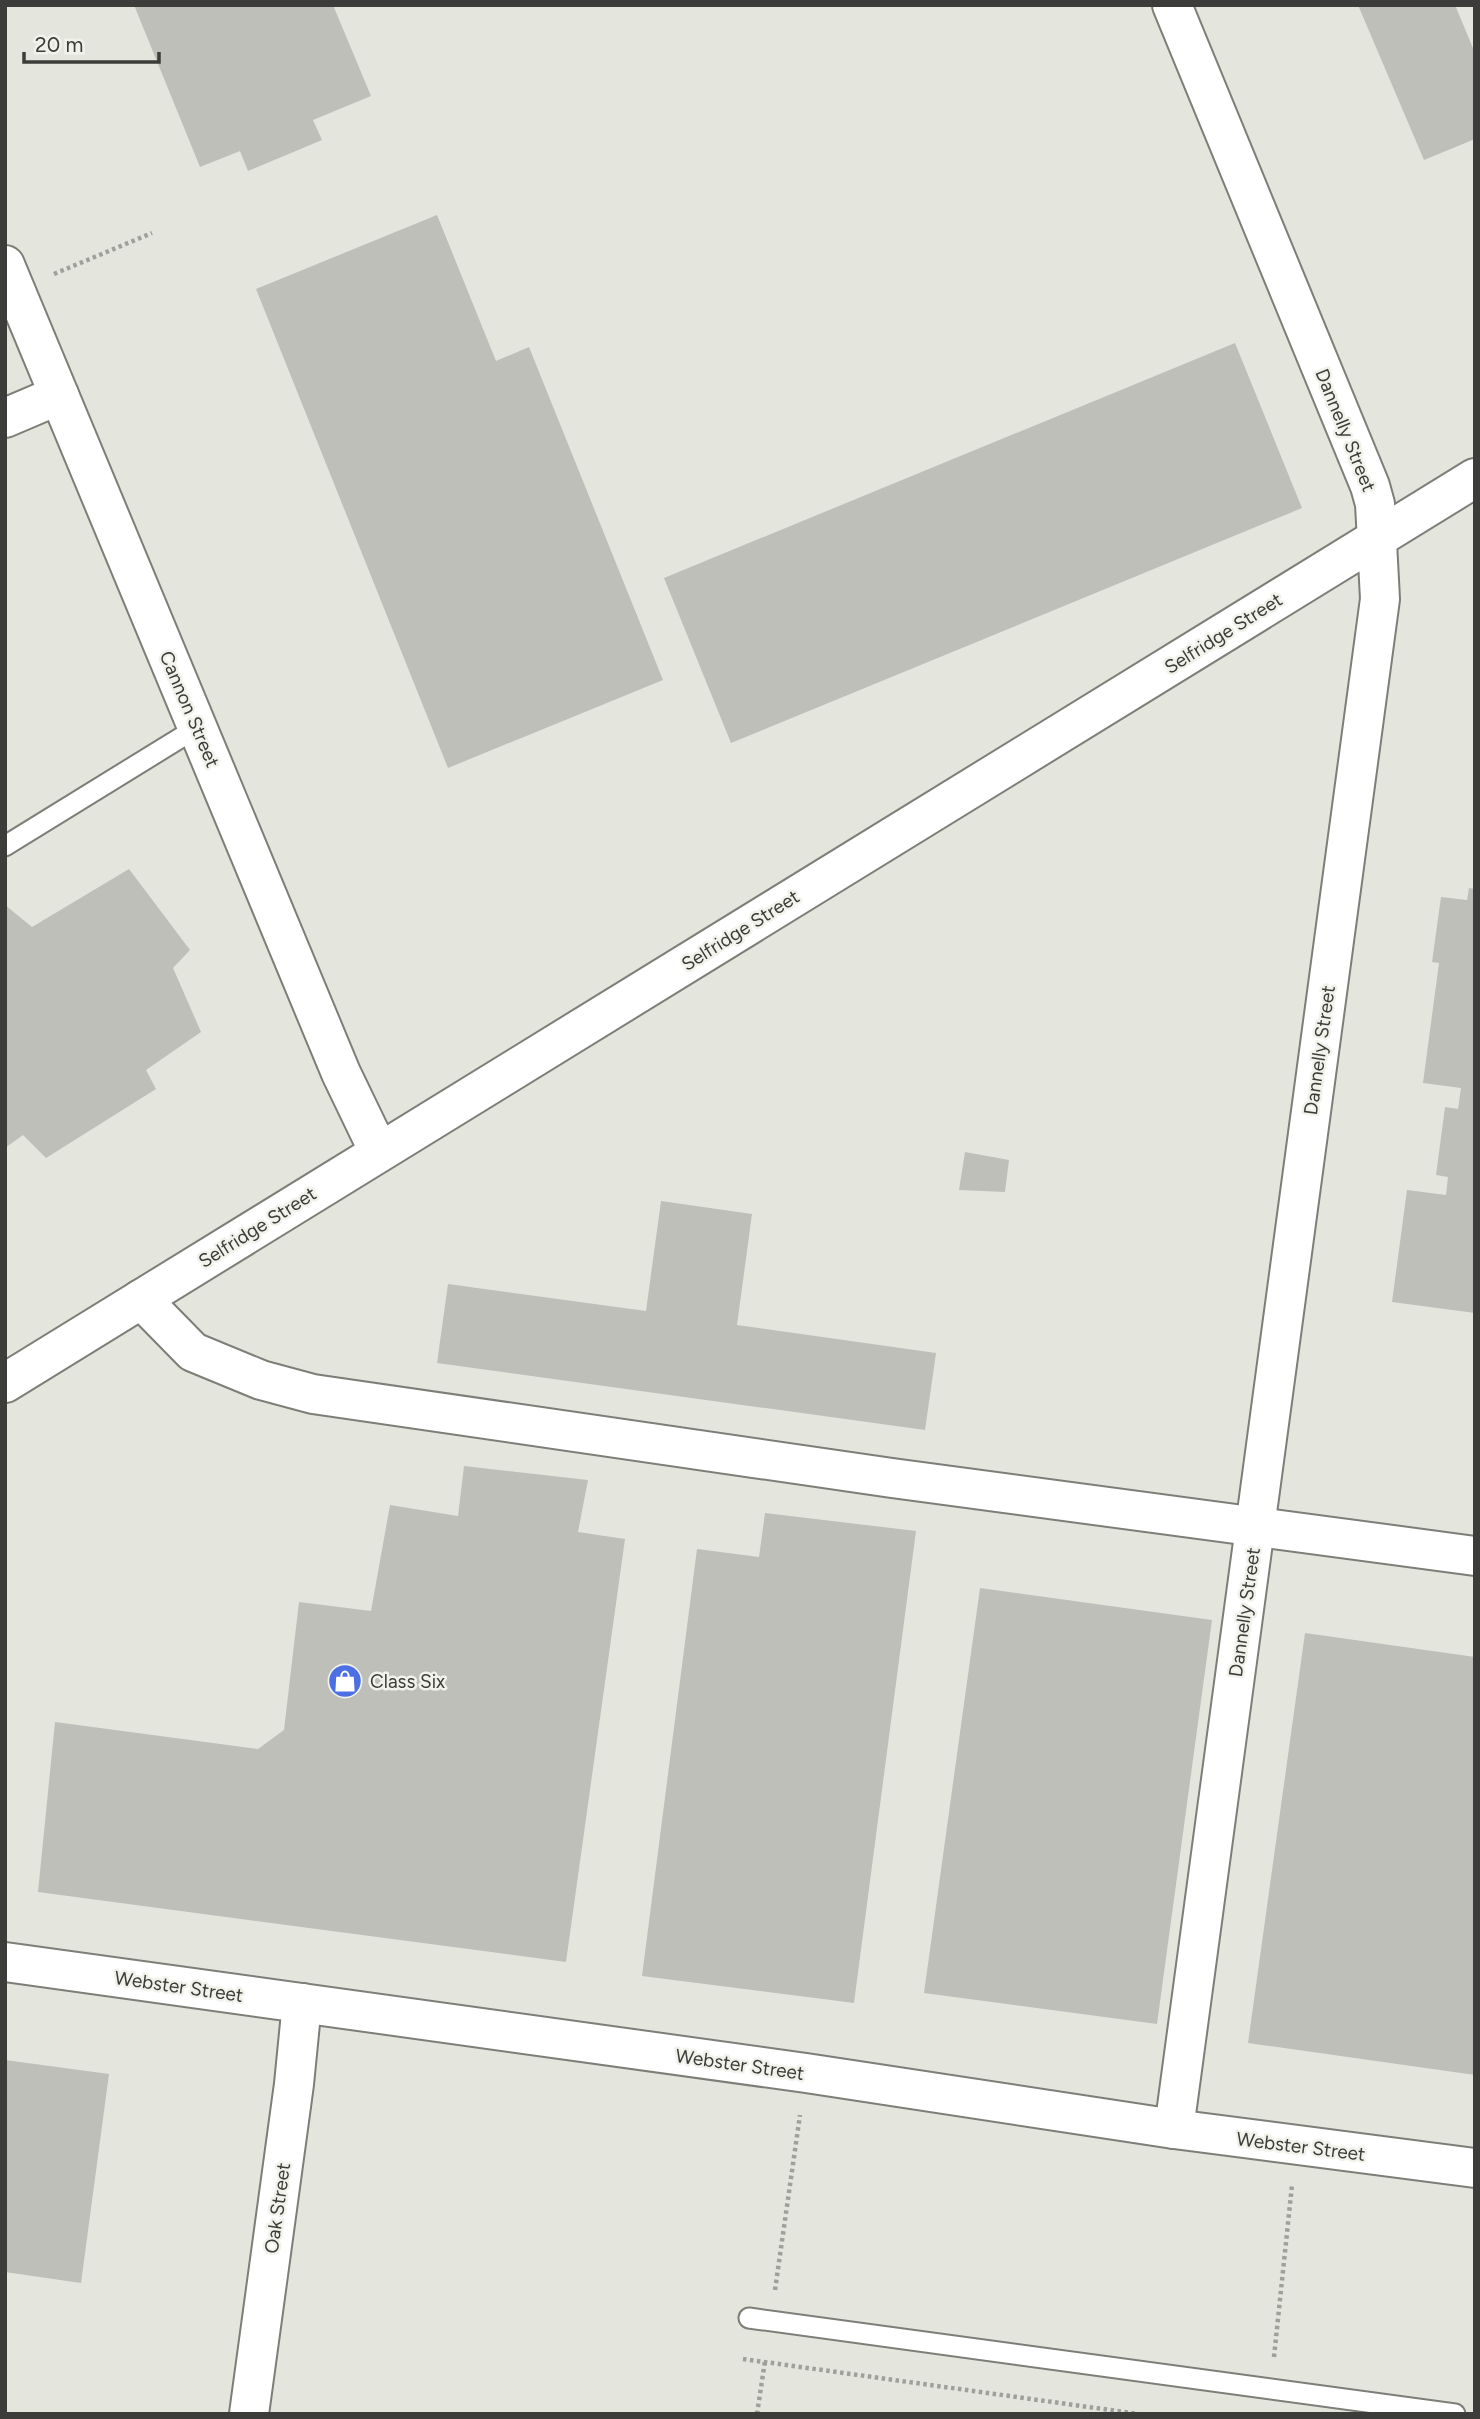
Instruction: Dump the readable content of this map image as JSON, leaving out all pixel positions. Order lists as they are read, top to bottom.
{
  "streets": {
    "street": [
      "Dannelly Street",
      "Selfridge Street",
      "Cannon Street",
      "Webster Street",
      "Oak Street"
    ]
  },
  "crossings": [
    ["Dannelly Street", "Selfridge Street"],
    ["Dannelly Street", "Webster Street"],
    ["Selfridge Street", "Cannon Street"],
    ["Webster Street", "Oak Street"]
  ],
  "places": {
    "shop": ["Class Six"]
  },
  "scale_bar": "20 m"
}
